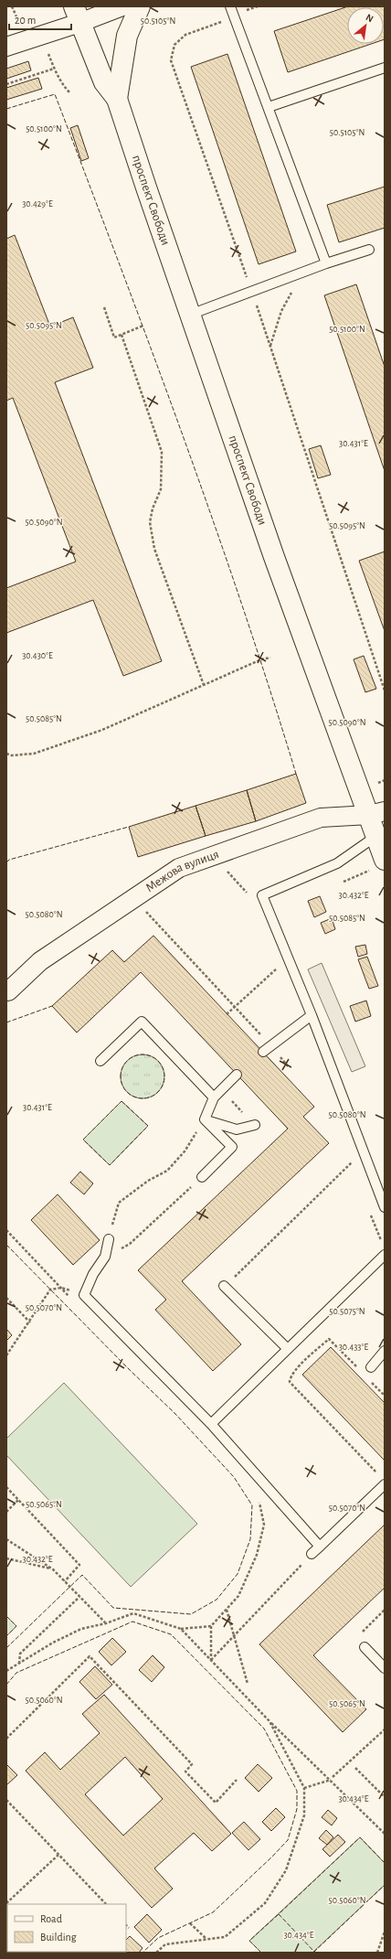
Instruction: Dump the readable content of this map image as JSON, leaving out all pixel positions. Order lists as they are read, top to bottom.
{
  "streets": {
    "street": ["проспект Свободи", "Межова вулиця"]
  },
  "crossings": [
    ["проспект Свободи", "Межова вулиця"]
  ],
  "legend": ["Road", "Building"],
  "scale_bar": "20 m",
  "north": "top right",
  "coordinates": [
    "50.5105°N",
    "50.5100°N",
    "30.429°E",
    "50.5095°N",
    "30.431°E",
    "50.5090°N",
    "30.430°E",
    "50.5085°N",
    "30.432°E",
    "50.5080°N",
    "50.5070°N",
    "50.5075°N",
    "30.433°E",
    "50.5065°N",
    "50.5060°N",
    "30.434°E"
  ]
}
